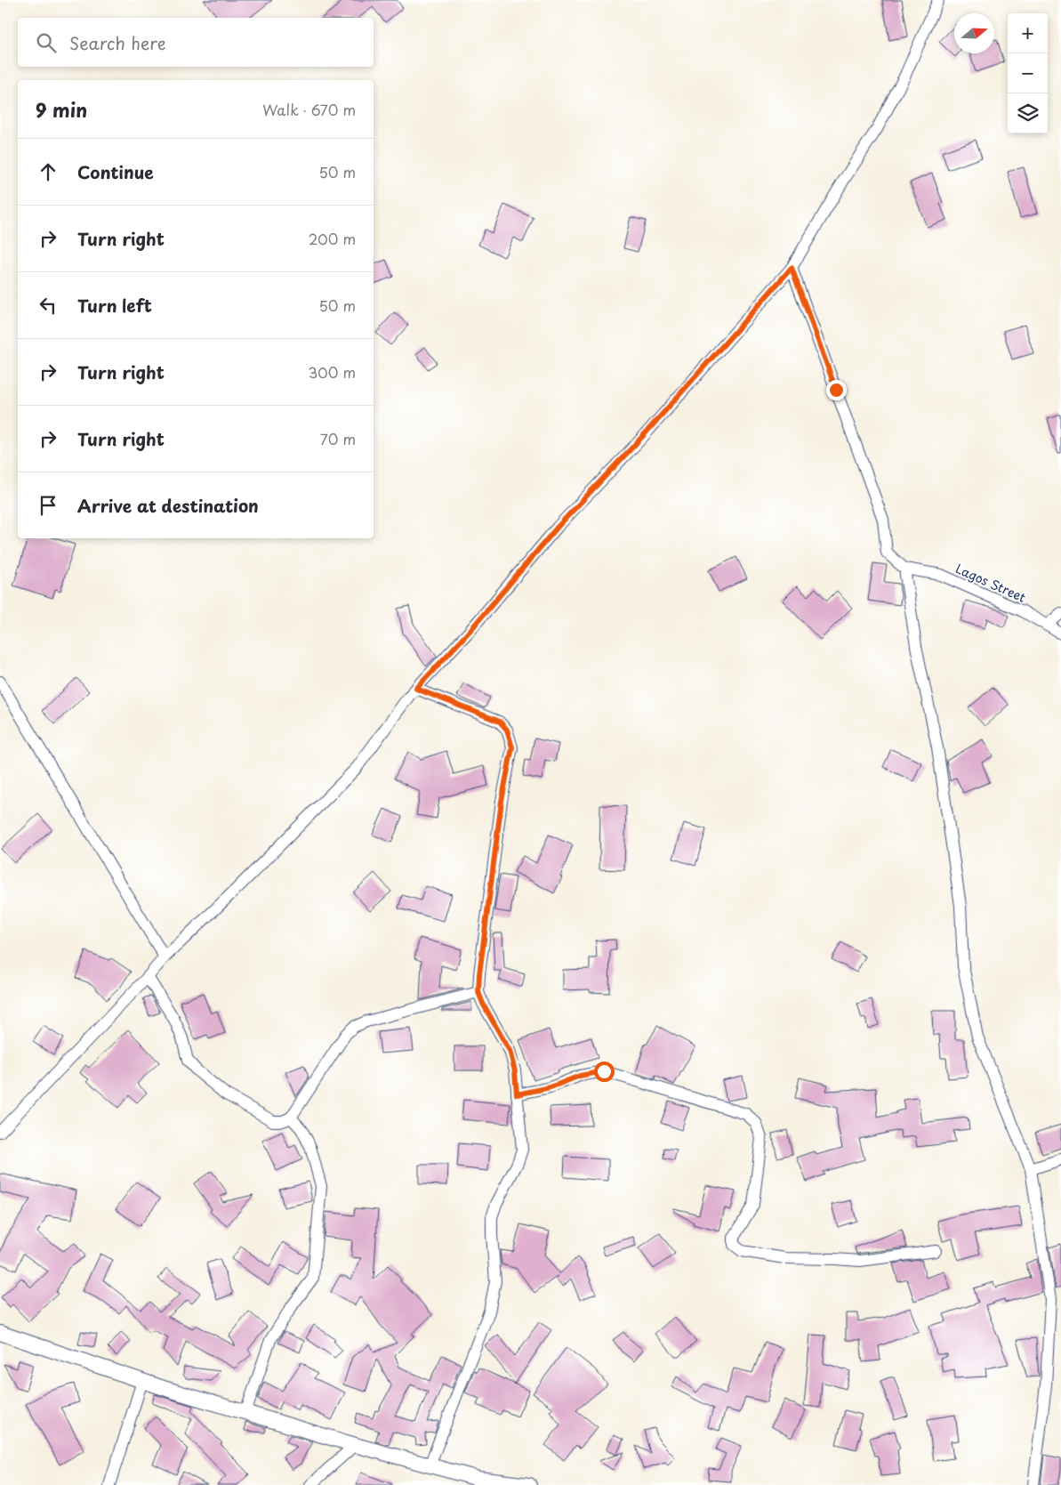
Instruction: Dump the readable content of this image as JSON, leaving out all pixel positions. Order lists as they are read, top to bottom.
{
  "streets": {
    "street": ["Lagos Street"]
  },
  "north": "right",
  "page": {
    "map_buttons": ["+", "−"],
    "search": "Search here",
    "heading": ["9 min", "Walk · 670 m"],
    "list": [
      ["Continue", "50 m"],
      ["Turn right", "200 m"],
      ["Turn left", "50 m"],
      ["Turn right", "300 m"],
      ["Turn right", "70 m"],
      "Arrive at destination"
    ]
  }
}
